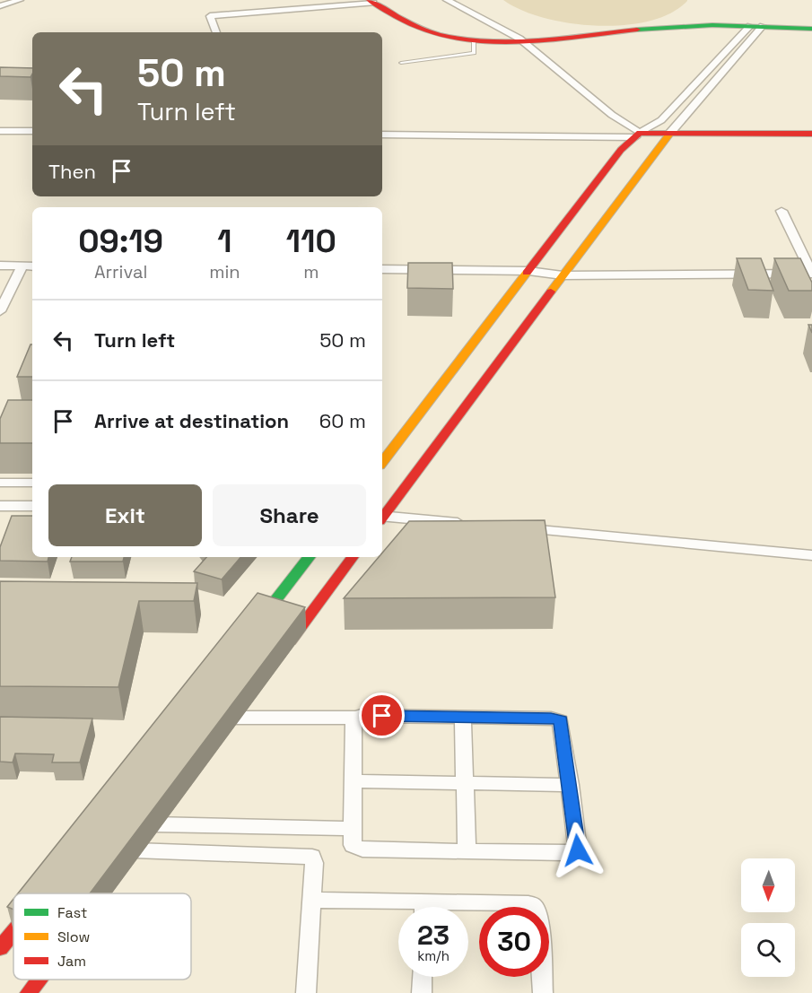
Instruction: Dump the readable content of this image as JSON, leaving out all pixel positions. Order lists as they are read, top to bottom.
{
  "legend": ["Fast", "Slow", "Jam"],
  "north": "bottom",
  "page": {
    "turn": ["50 m", "Turn left"],
    "then": "Then",
    "eta": [
      "09:19",
      "Arrival",
      "1",
      "min",
      "110",
      "m"
    ],
    "list": [
      {
        "name": "Turn left",
        "value": "50 m"
      },
      {
        "name": "Arrive at destination",
        "value": "60 m"
      }
    ],
    "buttons": ["Exit", "Share"],
    "speed": "23 km/h",
    "limit": "30"
  }
}
